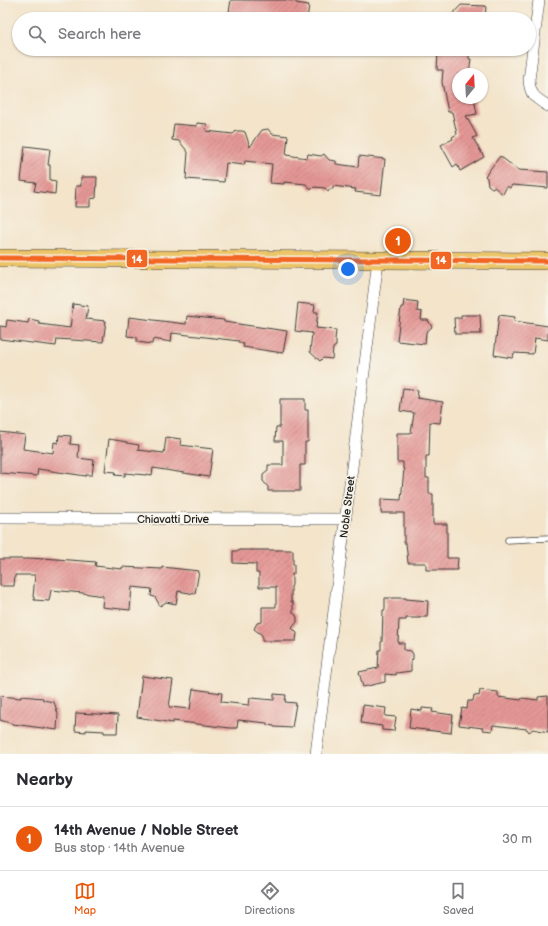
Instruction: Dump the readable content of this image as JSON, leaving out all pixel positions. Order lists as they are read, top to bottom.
{
  "streets": {
    "street": ["Noble Street", "Chiavatti Drive"]
  },
  "crossings": [
    ["Noble Street", "Chiavatti Drive"]
  ],
  "lines": ["transit line 14"],
  "north": "top",
  "page": {
    "search": "Search here",
    "pins": "1",
    "heading": "Nearby",
    "list": [
      {
        "mark": "1",
        "name": "14th Avenue / Noble Street",
        "note": "Bus stop · 14th Avenue",
        "value": "30 m"
      }
    ],
    "nav": ["Map", "Directions", "Saved"]
  }
}
